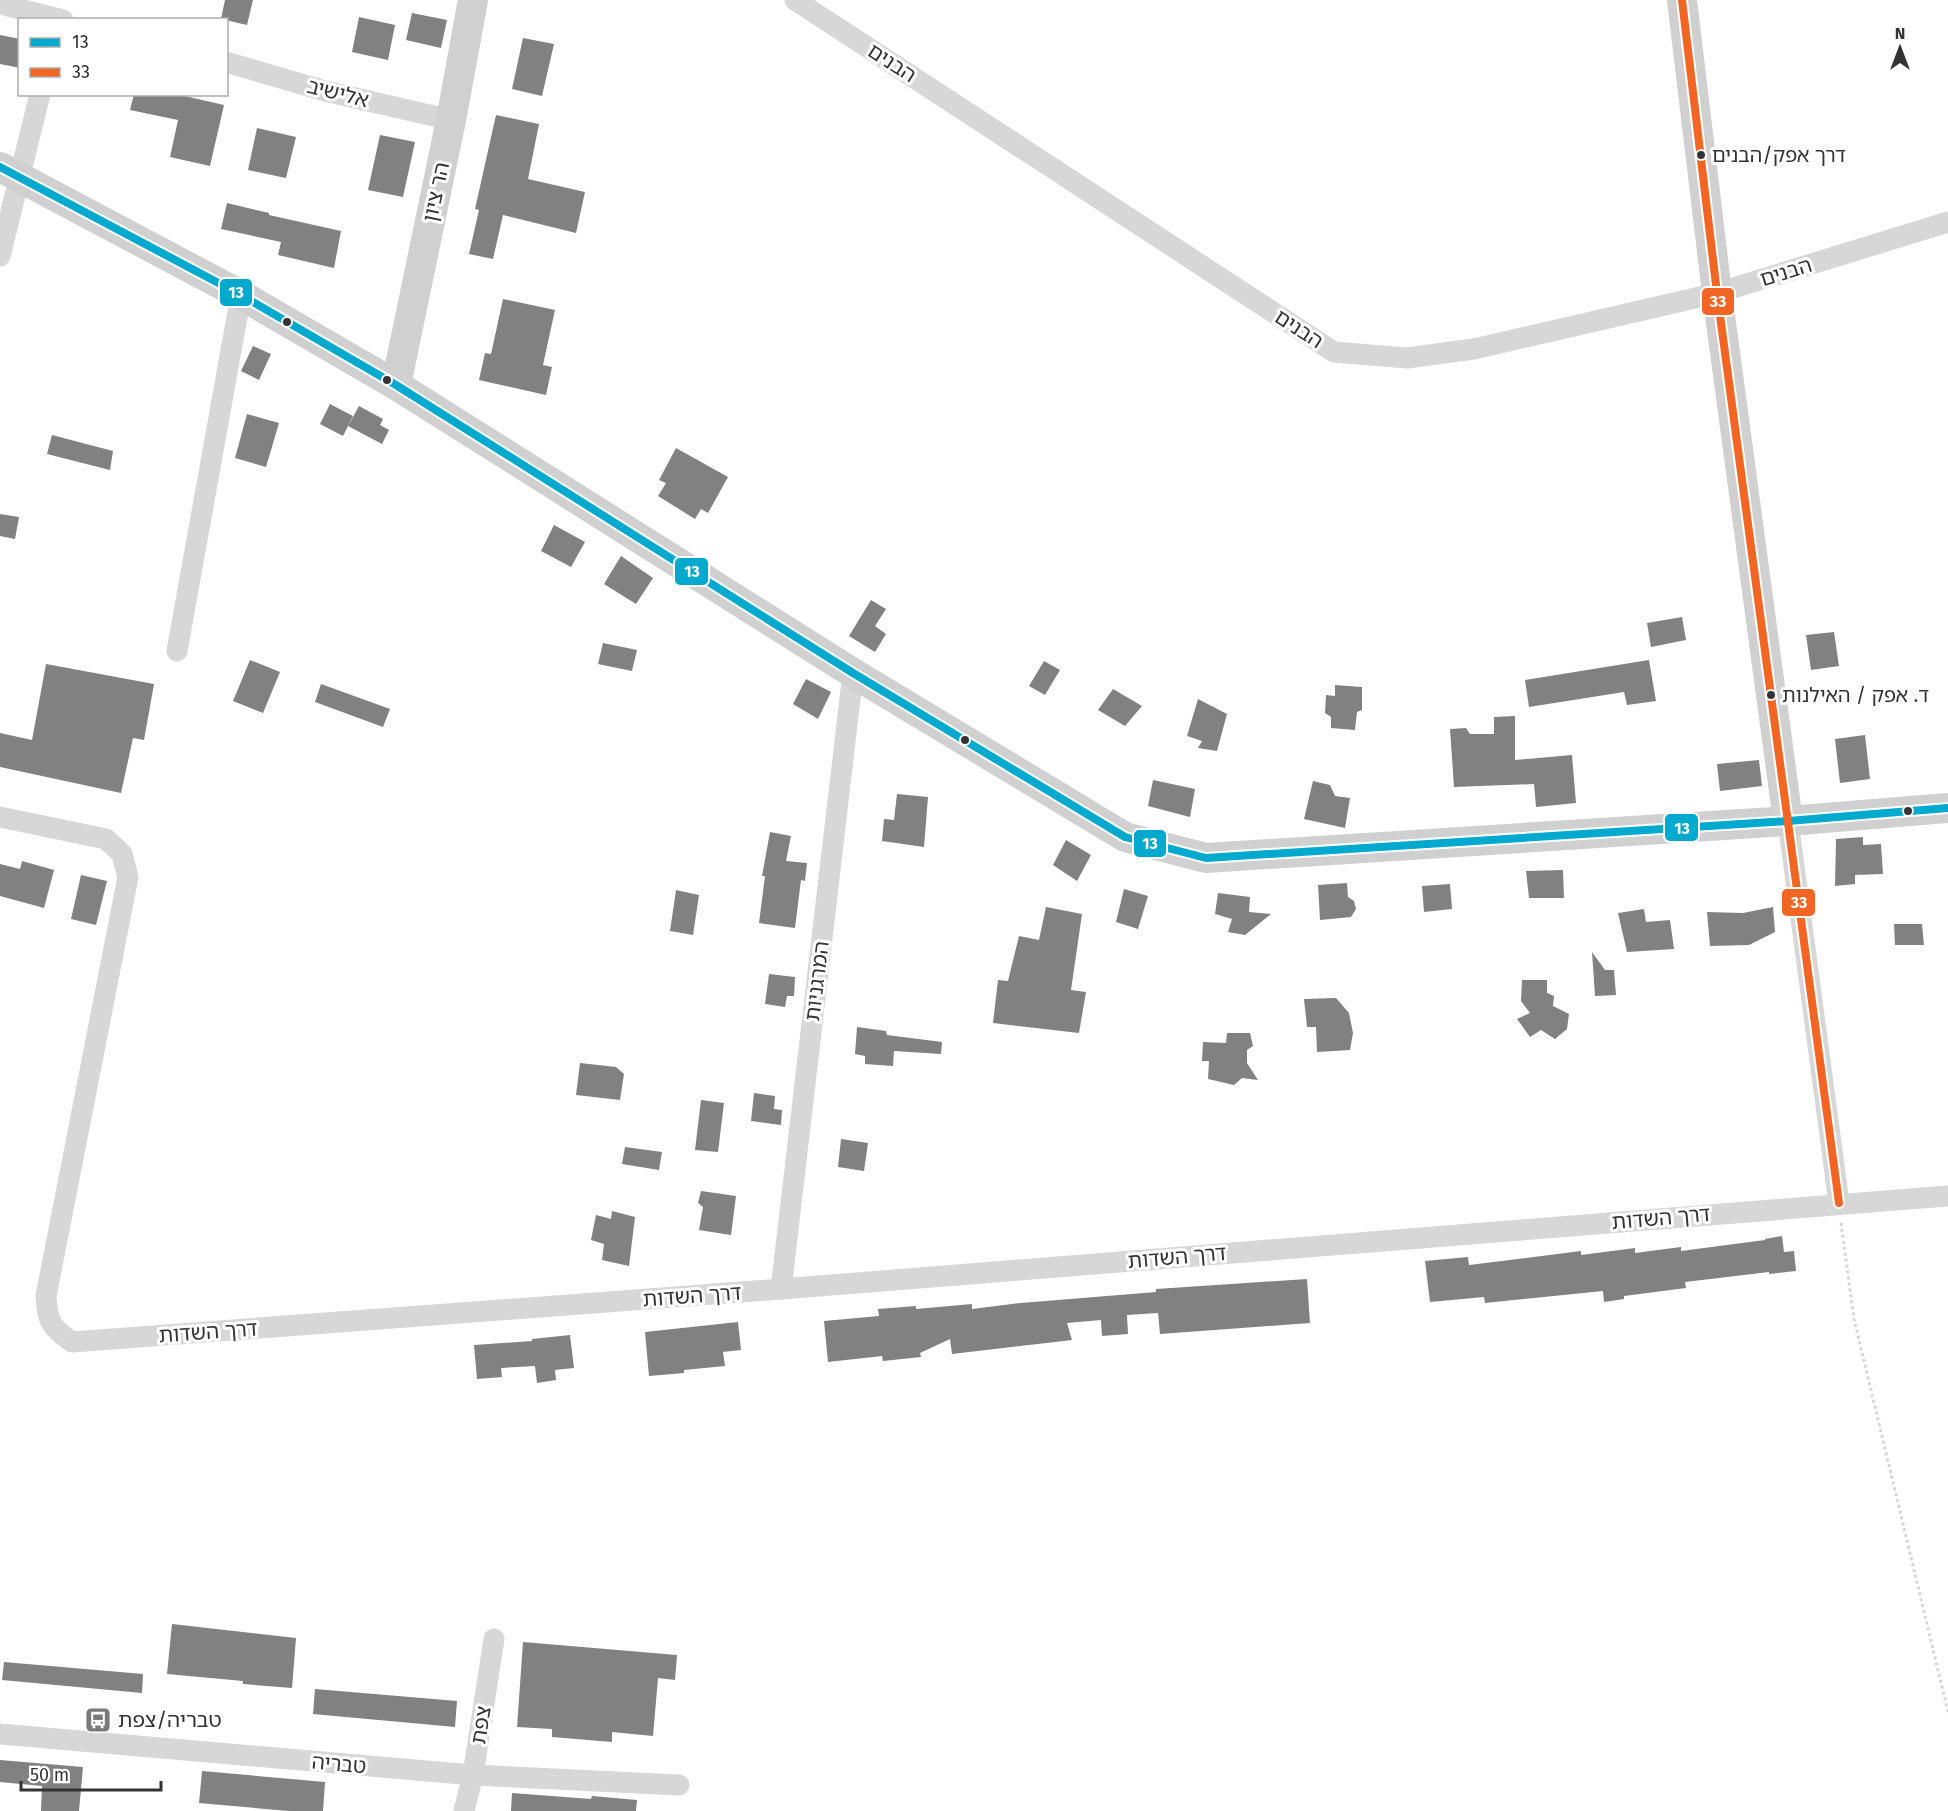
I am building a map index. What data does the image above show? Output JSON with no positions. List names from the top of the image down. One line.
{"streets":{"main road":["הר ציון"],"street":["הבנים","אלישיב","המרגניות","דרך השדות","צפת","טבריה"]},"crossings":[["אלישיב","הר ציון"],["המרגניות","דרך השדות"],["צפת","טבריה"]],"places":{"other":["דרך אפק/הבנים","ד. אפק / האילנות"],"bus stop":["טבריה/צפת"]},"lines":["transit line 33","transit line 13"],"legend":["13","33"],"scale_bar":"50 m","north":"top"}
